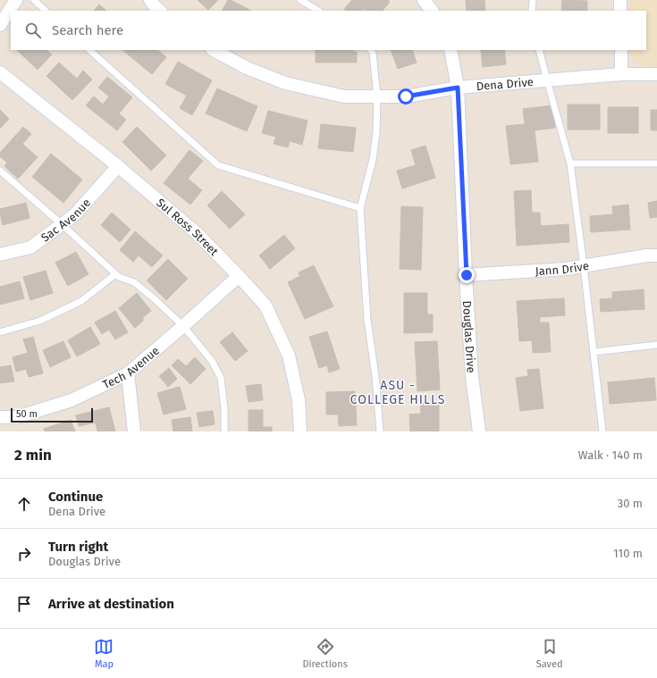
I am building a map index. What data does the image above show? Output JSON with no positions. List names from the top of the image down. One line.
{"streets":{"street":["Dena Drive","Sac Avenue","Sul Ross Street","Jann Drive","Douglas Drive","Tech Avenue"]},"crossings":[["Dena Drive","Douglas Drive"],["Sac Avenue","Sul Ross Street"],["Sul Ross Street","Tech Avenue"],["Jann Drive","Douglas Drive"]],"districts":["ASU - COLLEGE HILLS"],"scale_bar":"50 m","page":{"search":"Search here","scale":"50 m","heading":["2 min","Walk · 140 m"],"list":[["Continue","Dena Drive","30 m"],["Turn right","Douglas Drive","110 m"],"Arrive at destination"],"nav":["Map","Directions","Saved"]}}
